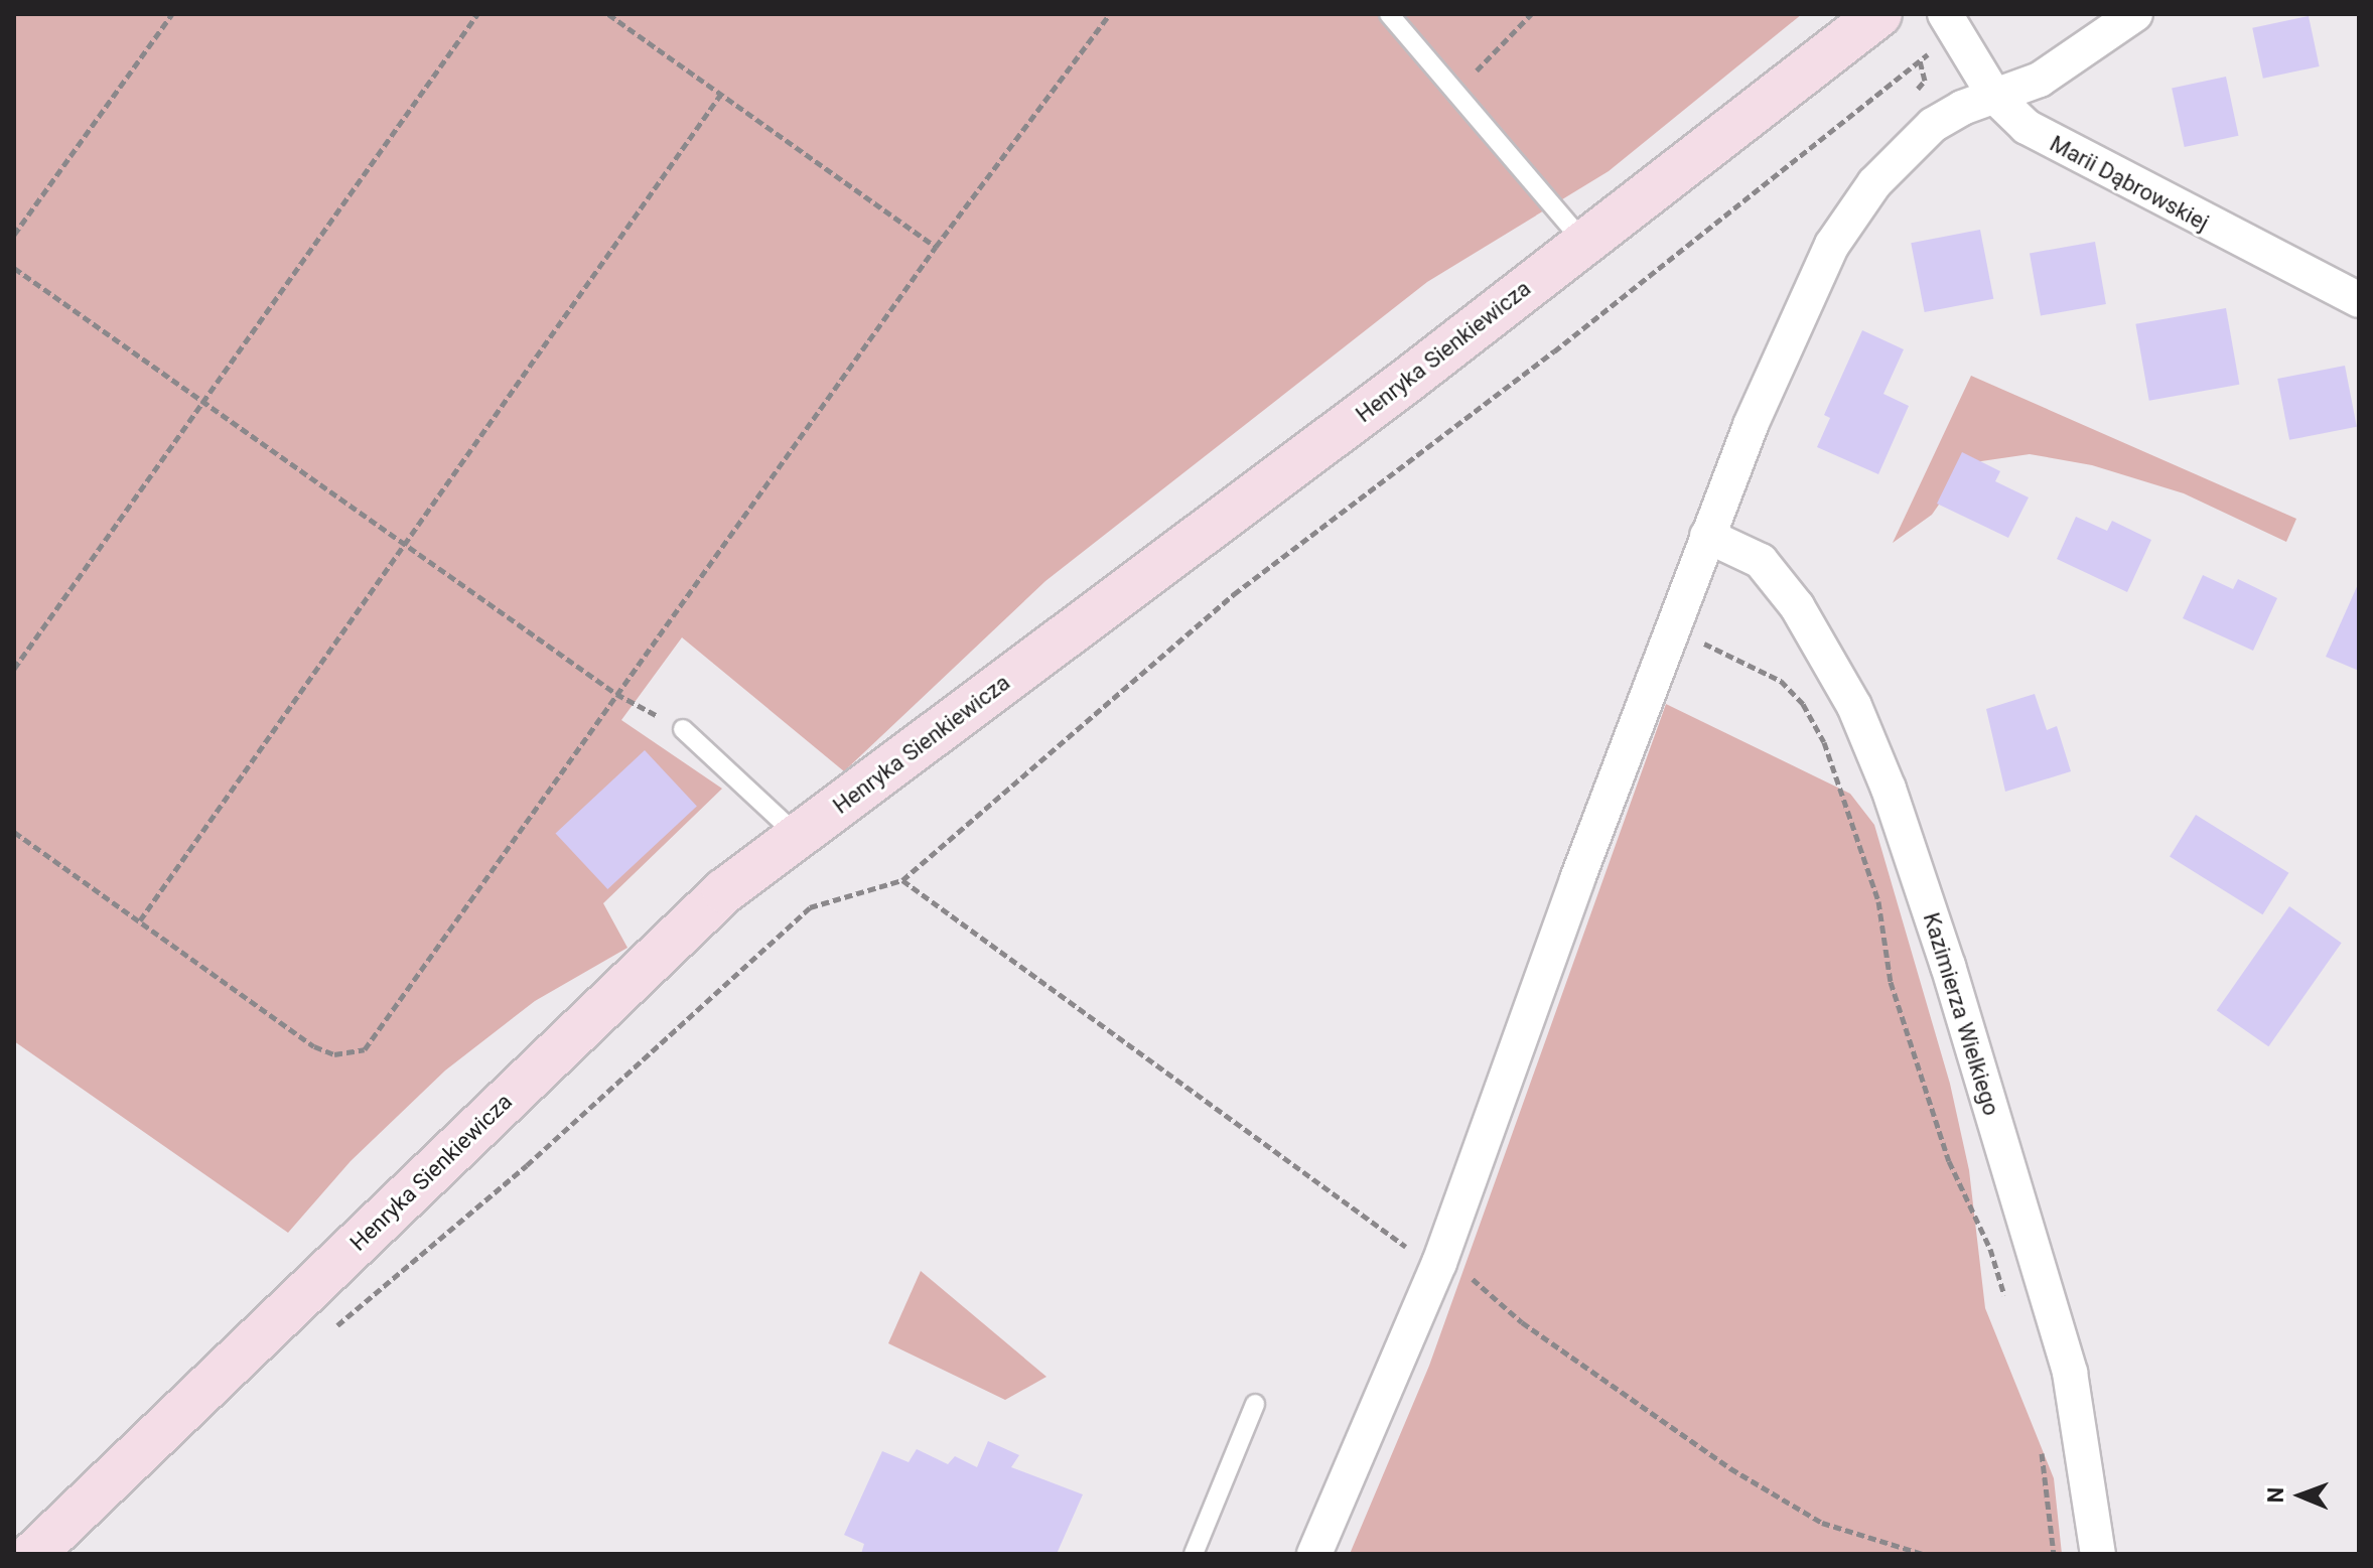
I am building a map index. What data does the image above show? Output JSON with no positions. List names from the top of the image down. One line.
{"streets":{"street":["Marii Dąbrowskiej","Henryka Sienkiewicza","Kazimierza Wielkiego"]},"north":"left"}
